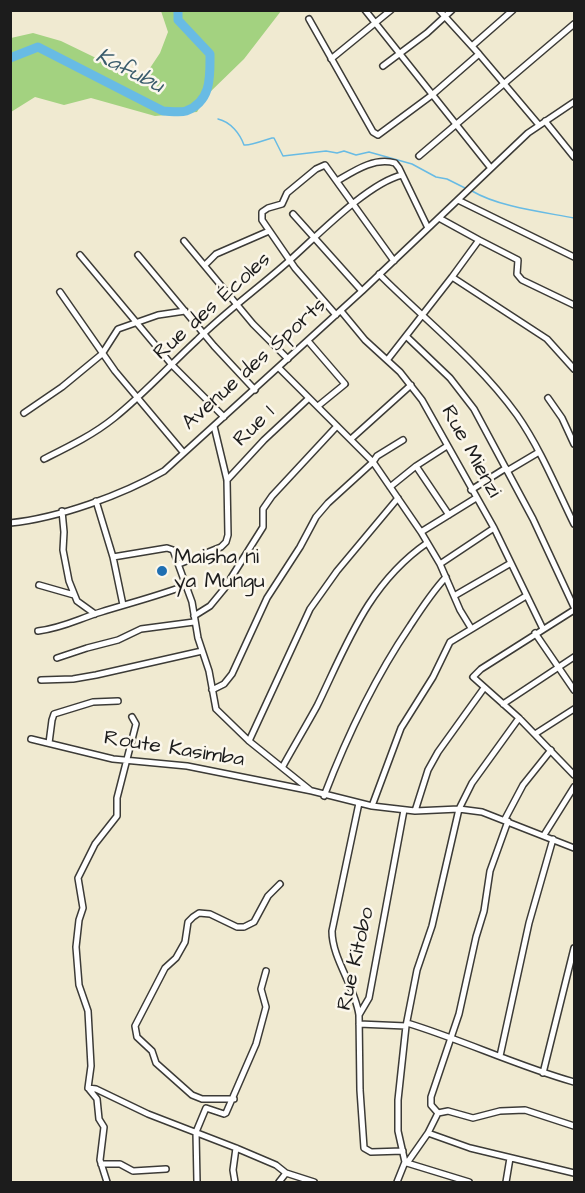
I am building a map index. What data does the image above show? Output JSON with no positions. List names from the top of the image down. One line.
{"streets":{"street":["Rue des Écoles","Avenue des Sports","Rue 1","Rue Mienzi","Route Kasimba","Rue Kitobo"]},"crossings":[["Rue des Écoles","Rue Mienzi"],["Avenue des Sports","Rue 1"],["Avenue des Sports","Rue Mienzi"],["Rue 1","Route Kasimba"],["Route Kasimba","Rue Kitobo"]],"water":["Kafubu"],"places":["Maisha ni ya Mungu"]}
